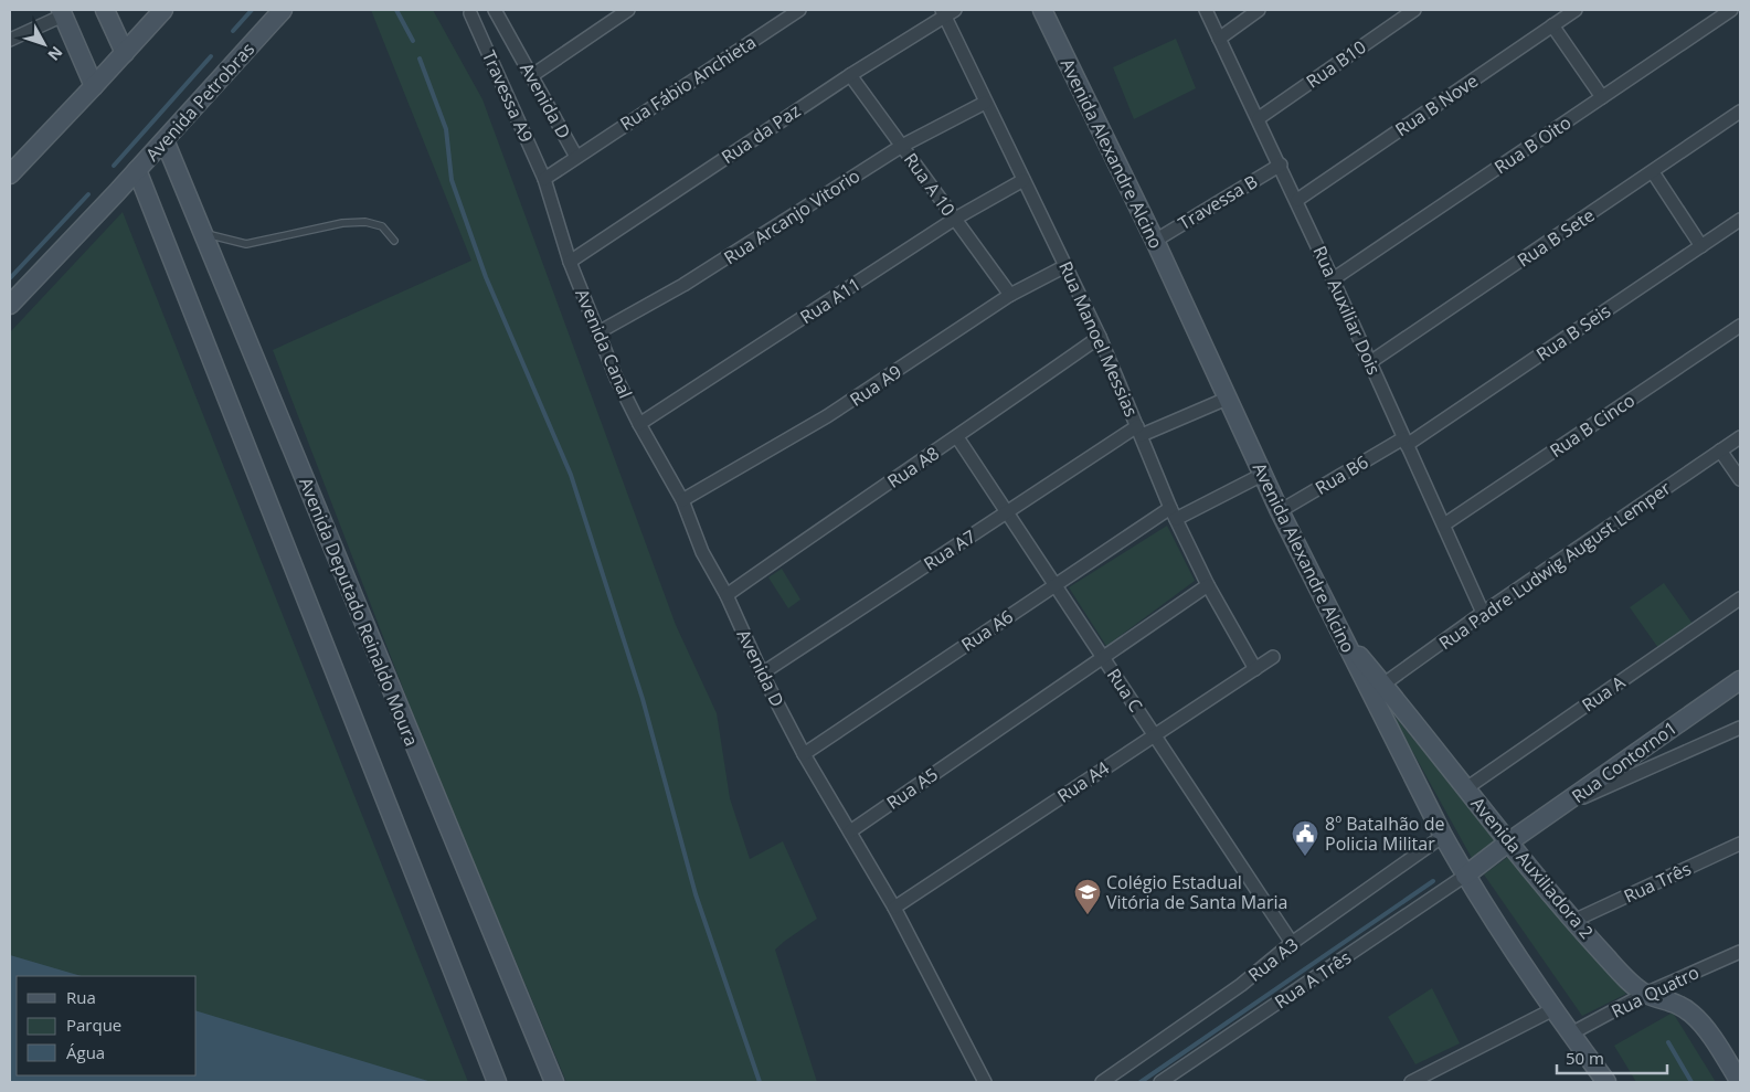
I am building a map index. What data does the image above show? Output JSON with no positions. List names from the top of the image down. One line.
{"streets":{"street":["Rua B10","Rua Fábio Anchieta","Travessa A9","Avenida D","Avenida Petrobras","Rua B Nove","Rua da Paz","Rua B Oito","Avenida Alexandre Alcino","Rua A 10","Travessa B","Rua Arcanjo Vitorio","Rua B Sete","Rua A11","Rua Auxiliar Dois","Rua B Seis","Rua Manoel Messias","Avenida Canal","Rua A9","Rua B Cinco","Rua A8","Rua B6","Rua A7","Rua Padre Ludwig August Lemper","Avenida Deputado Reinaldo Moura","Rua A6","Rua C","Rua A","Rua Contorno1","Rua A4","Rua A5","Avenida Auxiliadora 2","Rua Três","Rua A3","Rua A Três","Rua Quatro"]},"crossings":[["Rua B10","Rua Auxiliar Dois"],["Rua Fábio Anchieta","Avenida D"],["Travessa A9","Avenida D"],["Travessa A9","Avenida Canal"],["Avenida D","Avenida Canal"],["Avenida D","Rua A9"],["Avenida D","Rua A8"],["Avenida D","Rua A7"],["Avenida D","Rua A6"],["Avenida D","Rua A5"],["Avenida Petrobras","Avenida Deputado Reinaldo Moura"],["Rua B Nove","Rua Auxiliar Dois"],["Rua da Paz","Rua A 10"],["Rua da Paz","Rua Manoel Messias"],["Rua da Paz","Avenida Canal"],["Rua B Oito","Rua Auxiliar Dois"],["Avenida Alexandre Alcino","Travessa B"],["Avenida Alexandre Alcino","Rua B6"],["Avenida Alexandre Alcino","Rua A7"],["Avenida Alexandre Alcino","Rua Padre Ludwig August Lemper"],["Avenida Alexandre Alcino","Rua A6"],["Avenida Alexandre Alcino","Rua Contorno1"],["Avenida Alexandre Alcino","Avenida Auxiliadora 2"],["Avenida Alexandre Alcino","Rua A3"],["Avenida Alexandre Alcino","Rua A Três"],["Avenida Alexandre Alcino","Rua Quatro"],["Rua A 10","Rua Arcanjo Vitorio"],["Rua A 10","Rua A11"],["Rua A 10","Rua A9"],["Travessa B","Rua Auxiliar Dois"],["Rua Arcanjo Vitorio","Rua Manoel Messias"],["Rua Arcanjo Vitorio","Avenida Canal"],["Rua B Sete","Rua Auxiliar Dois"],["Rua A11","Rua Manoel Messias"],["Rua A11","Avenida Canal"],["Rua Auxiliar Dois","Rua B Seis"],["Rua Auxiliar Dois","Rua B Cinco"],["Rua Auxiliar Dois","Rua B6"],["Rua Auxiliar Dois","Rua Padre Ludwig August Lemper"],["Rua B Seis","Rua B6"],["Rua Manoel Messias","Rua A9"],["Rua Manoel Messias","Rua A8"],["Rua Manoel Messias","Rua A7"],["Rua Manoel Messias","Rua A6"],["Rua Manoel Messias","Rua A4"],["Rua Manoel Messias","Rua A5"],["Avenida Canal","Rua A9"],["Rua A8","Rua C"],["Rua A7","Rua C"],["Rua Padre Ludwig August Lemper","Avenida Auxiliadora 2"],["Rua A6","Rua C"],["Rua C","Rua A4"],["Rua C","Rua A5"],["Rua C","Rua A3"],["Rua A","Avenida Auxiliadora 2"],["Rua Contorno1","Avenida Auxiliadora 2"],["Rua Contorno1","Rua A Três"],["Avenida Auxiliadora 2","Rua Três"],["Avenida Auxiliadora 2","Rua Quatro"]],"places":{"public building":["8º Batalhão de Policia Militar"],"school or university":["Colégio Estadual Vitória de Santa Maria"]},"legend":["Rua","Parque","Água"],"scale_bar":"50 m","north":"bottom right"}
